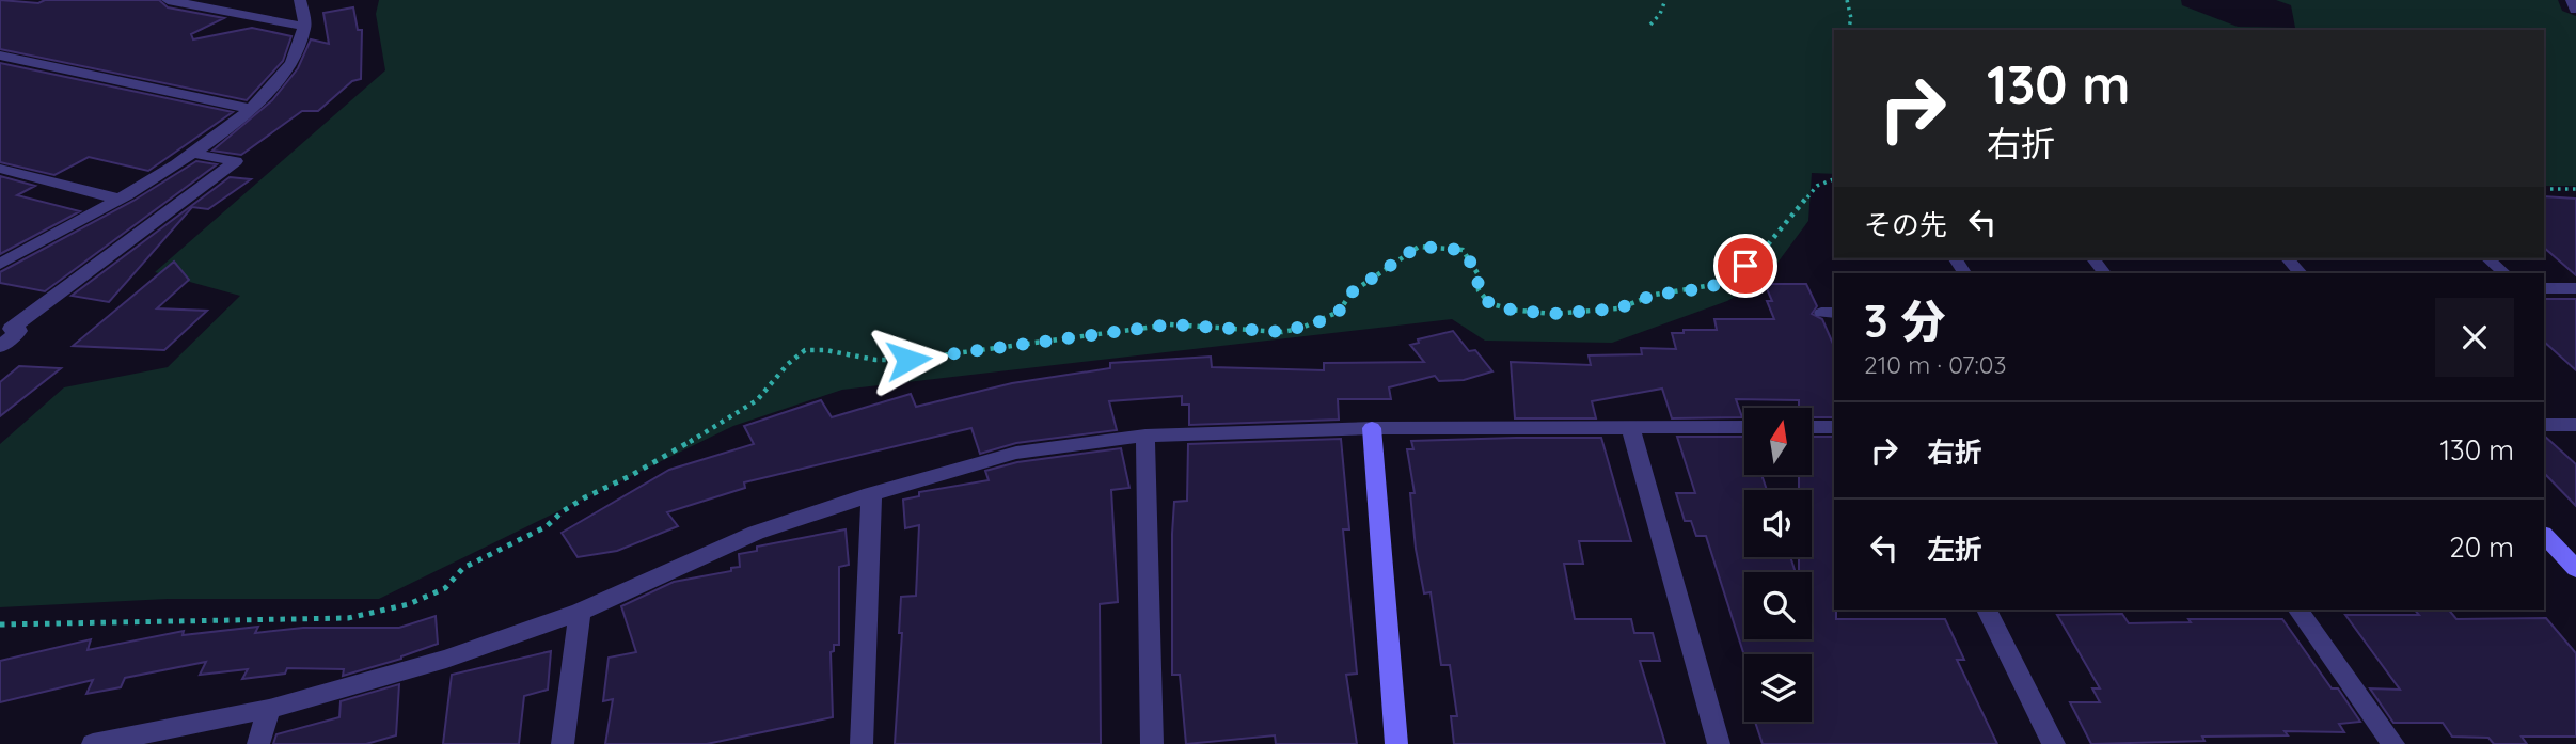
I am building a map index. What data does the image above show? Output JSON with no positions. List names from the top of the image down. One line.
{"north":"top","page":{"turn":["130 m","右折"],"then":"その先","heading":["3 分","210 m · 07:03"],"list":[{"name":"右折","value":"130 m"},{"name":"左折","value":"20 m"}]}}
